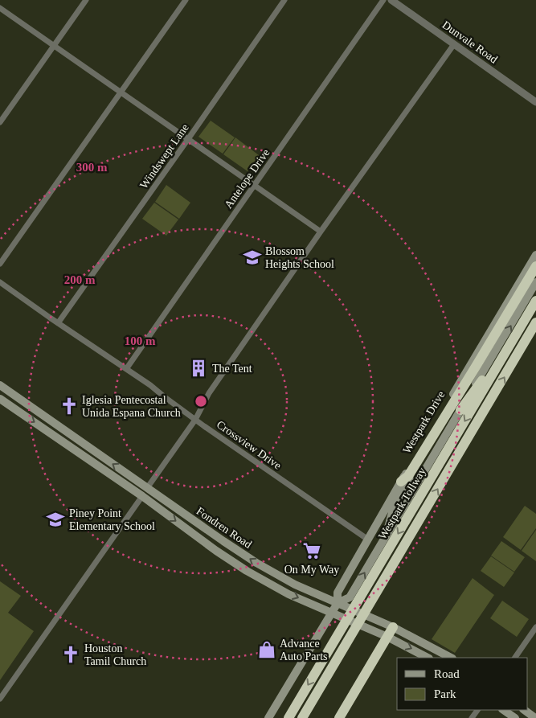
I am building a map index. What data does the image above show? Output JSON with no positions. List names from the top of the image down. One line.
{"streets":{"highway":["Westpark Tollway"],"main road":["Westpark Drive","Fondren Road"],"street":["Dunvale Road","Windswept Lane","Antelope Drive","Crossview Drive"]},"crossings":[["Windswept Lane","Crossview Drive"],["Antelope Drive","Crossview Drive"],["Westpark Drive","Crossview Drive"],["Westpark Drive","Fondren Road"]],"places":{"school or university":["Blossom Heights School","Piney Point Elementary School"],"building":["The Tent"],"church":["Iglesia Pentecostal Unida Espana Church","Houston Tamil Church"],"supermarket":["On My Way"],"shop":["Advance Auto Parts"]},"legend":["Road","Park"],"rings":["300 m","200 m","100 m"]}
